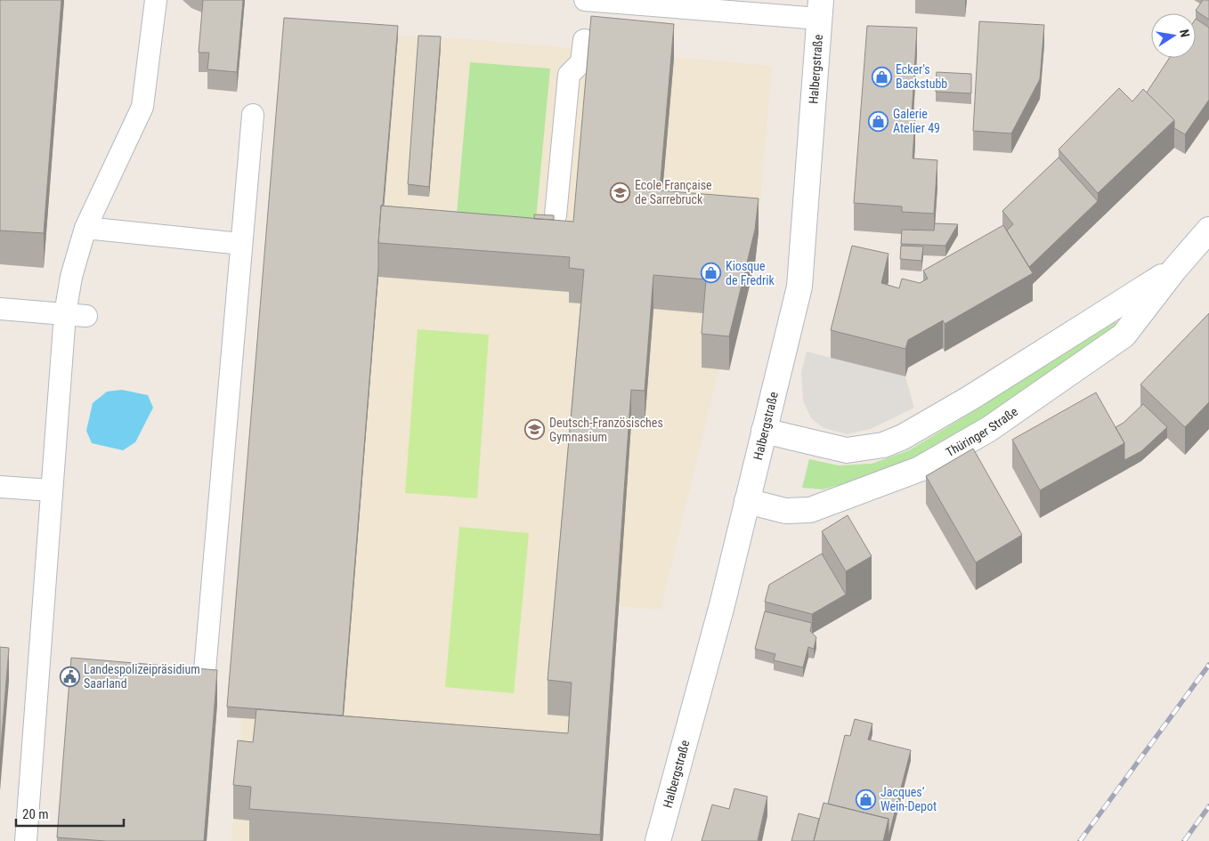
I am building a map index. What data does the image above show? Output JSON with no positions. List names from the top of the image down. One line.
{"streets":{"street":["Halbergstraße","Thüringer Straße"]},"crossings":[["Halbergstraße","Thüringer Straße"]],"places":{"shop":["Ecker's Backstubb","Galerie Atelier 49","Kiosque de Fredrik","Jacques’ Wein-Depot"],"school or university":["Ecole Française de Sarrebruck","Deutsch-Französisches Gymnasium"],"public building":["Landespolizeipräsidium Saarland"]},"scale_bar":"20 m","north":"right"}
